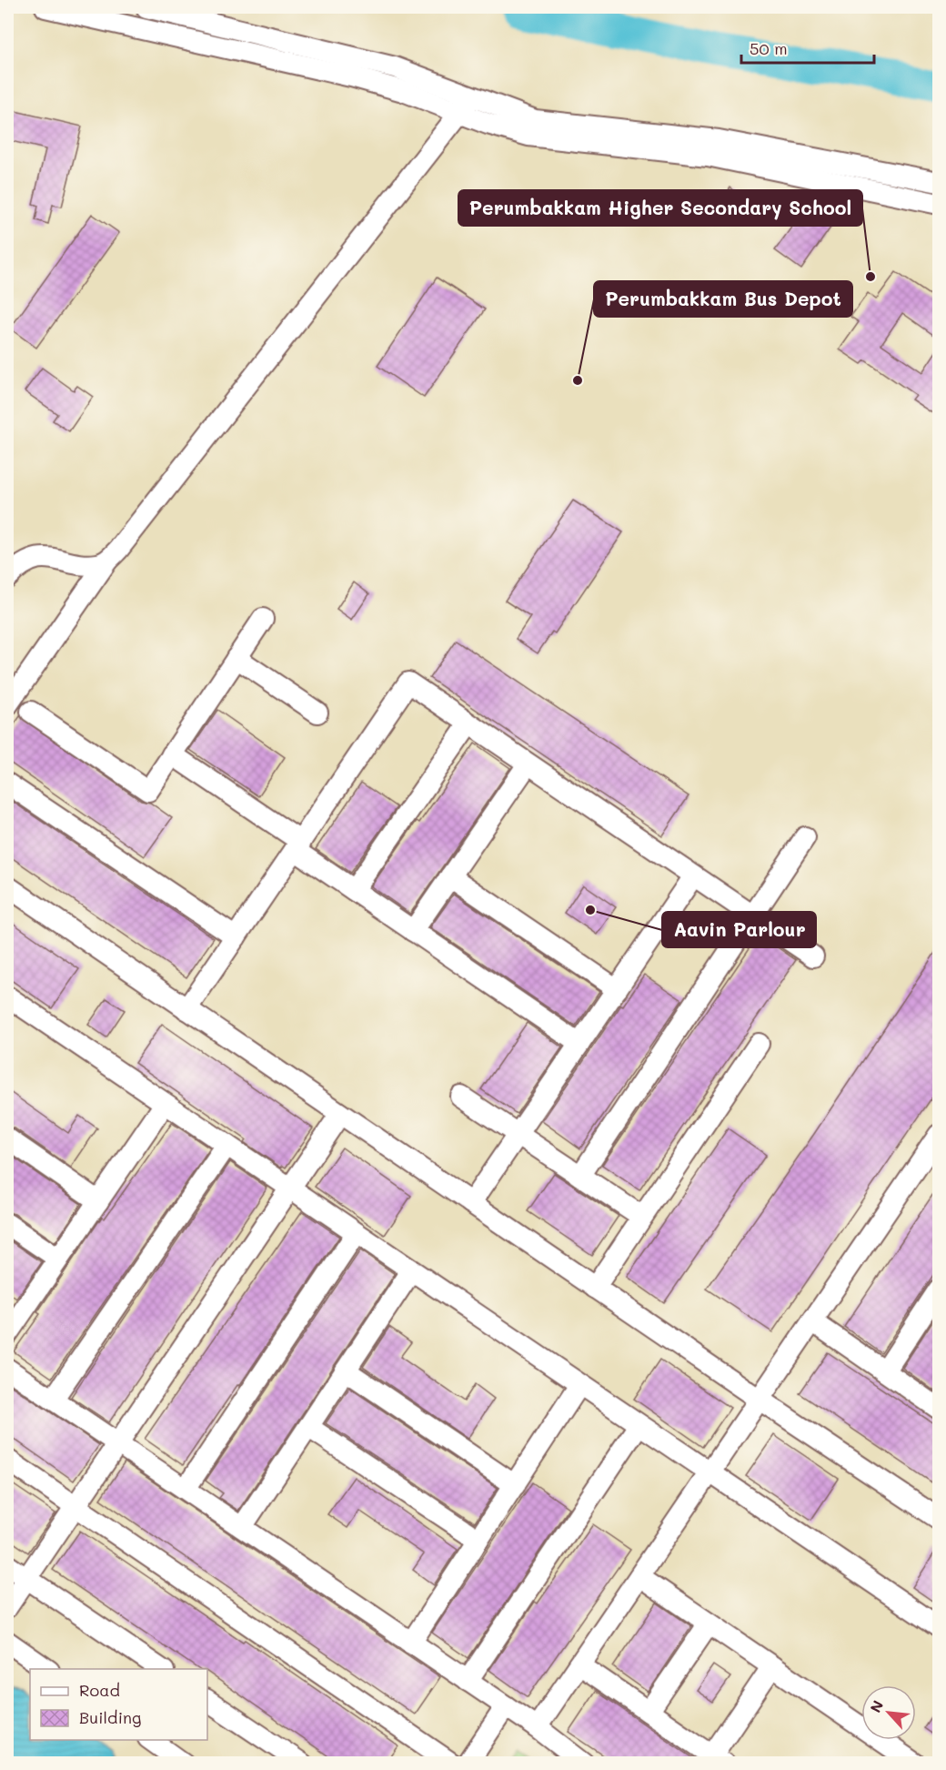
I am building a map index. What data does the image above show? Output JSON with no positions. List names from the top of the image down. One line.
{"places":["Perumbakkam Higher Secondary School","Perumbakkam Bus Depot","Aavin Parlour"],"legend":["Road","Building"],"scale_bar":"50 m","north":"top left"}
